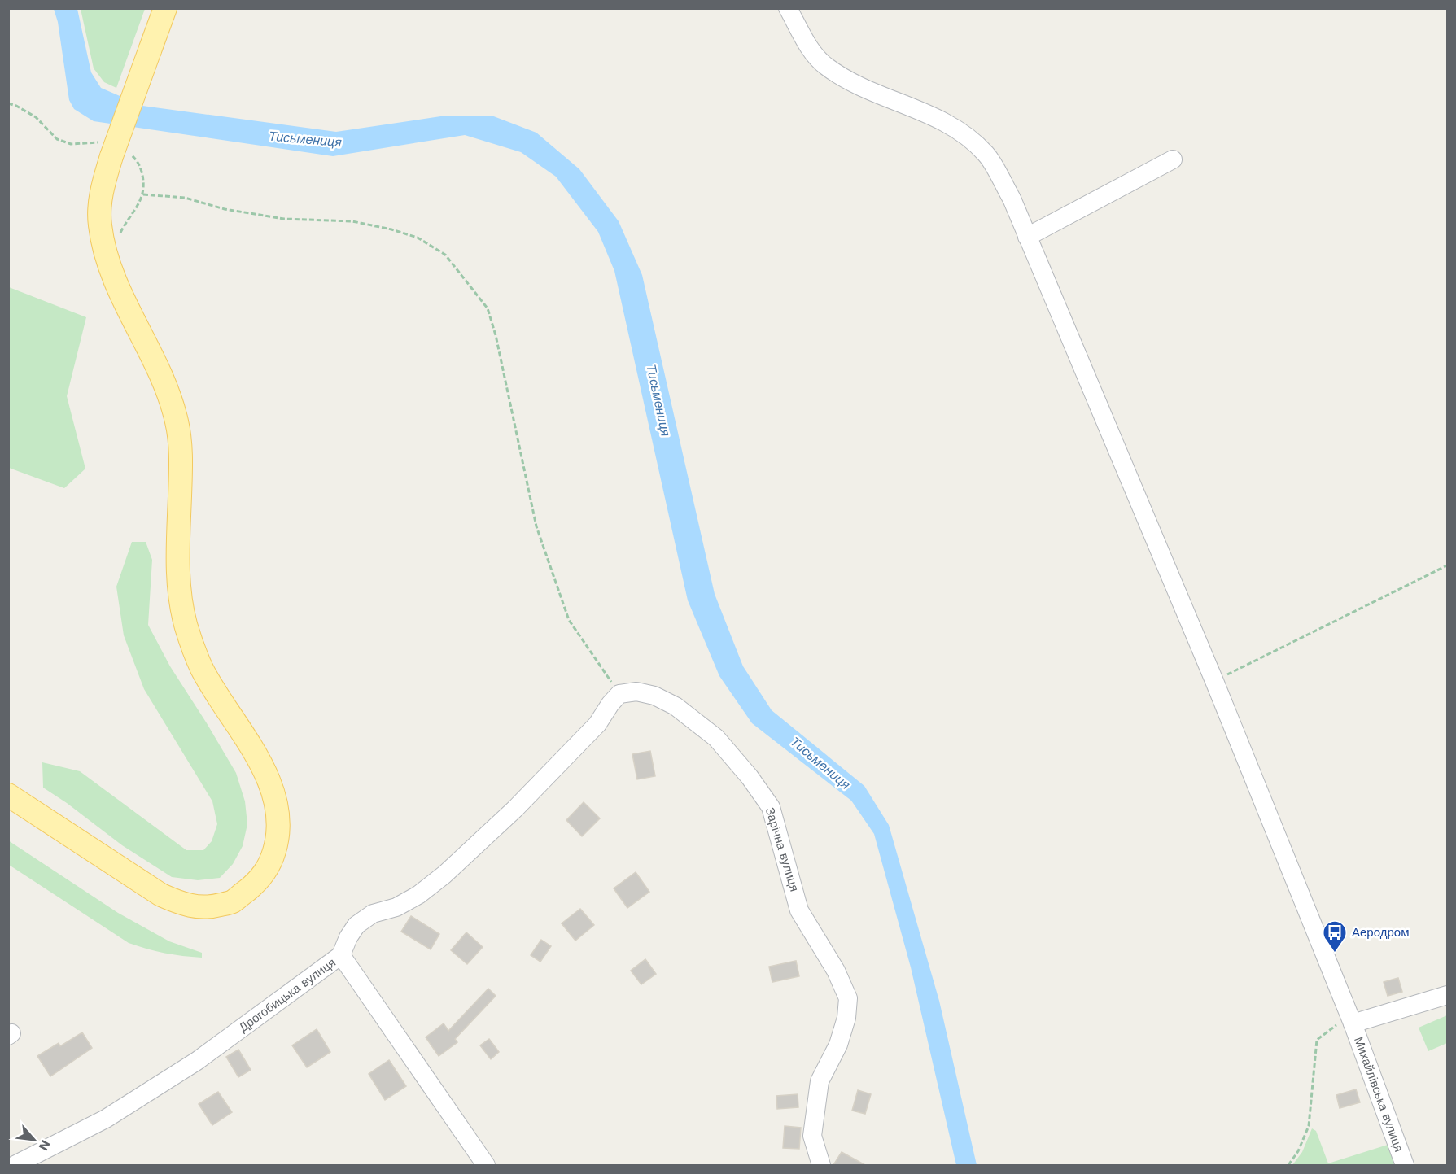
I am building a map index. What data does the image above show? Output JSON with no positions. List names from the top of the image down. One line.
{"streets":{"street":["Зарічна вулиця","Дрогобицька вулиця","Михайлівська вулиця"]},"water":["Тисьмениця"],"places":{"bus stop":["Аеродром"]},"north":"bottom right"}
